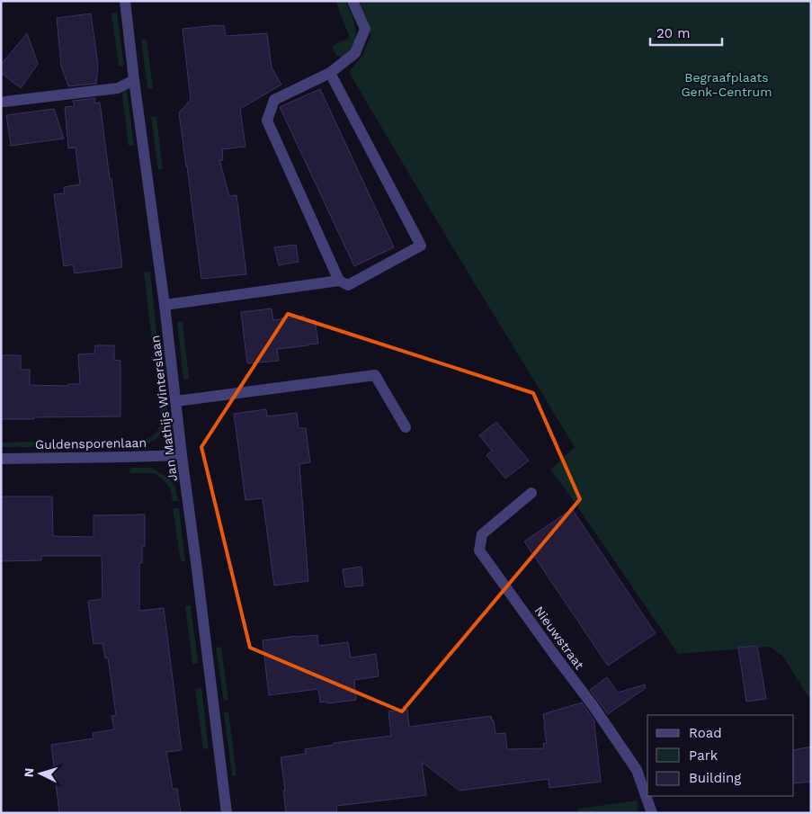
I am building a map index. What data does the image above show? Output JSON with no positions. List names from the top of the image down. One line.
{"streets":{"street":["Jan Mathijs Winterslaan","Guldensporenlaan","Nieuwstraat"]},"crossings":[["Jan Mathijs Winterslaan","Guldensporenlaan"]],"parks":["Begraafplaats Genk-Centrum"],"legend":["Road","Park","Building"],"scale_bar":"20 m","north":"left"}
